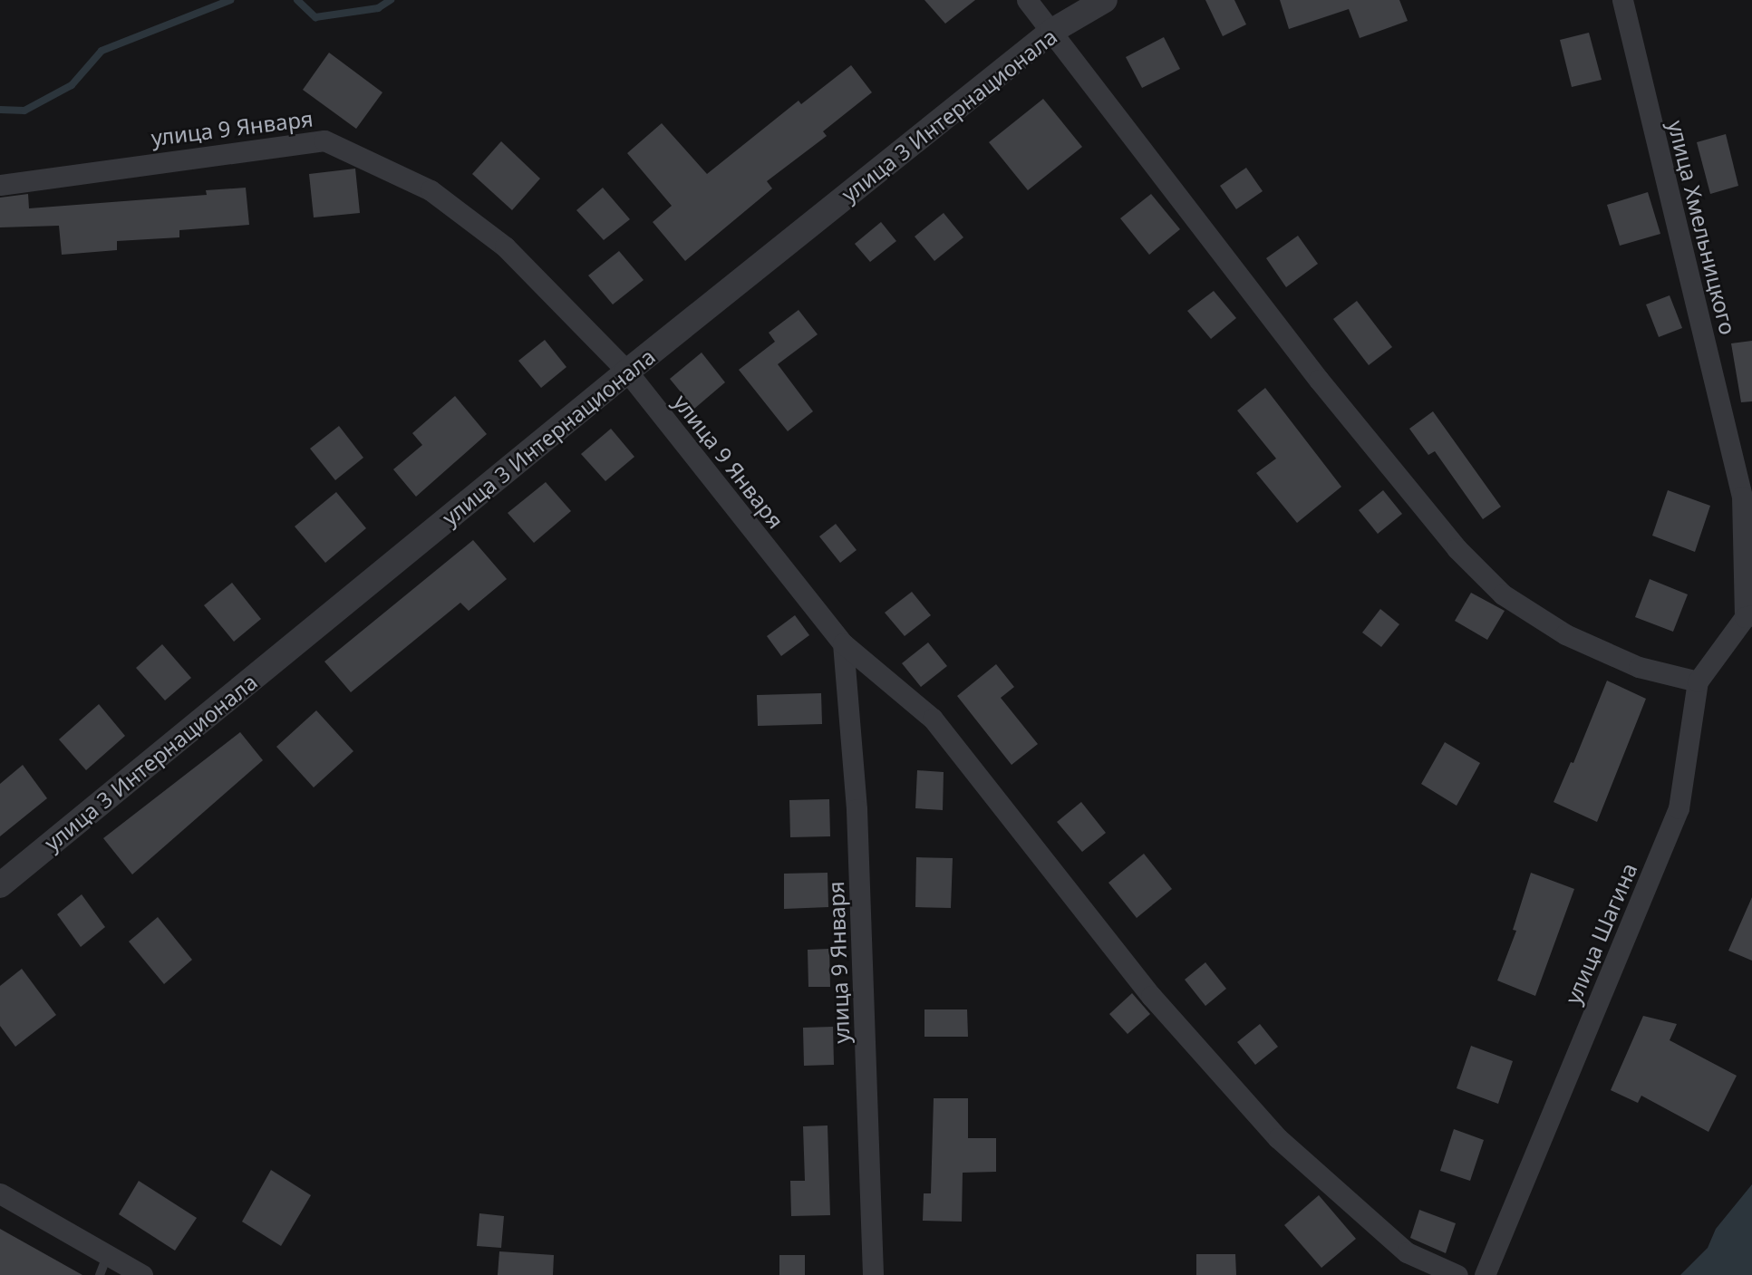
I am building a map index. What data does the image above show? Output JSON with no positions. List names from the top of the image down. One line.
{"streets":{"street":["улица 3 Интернационала","улица 9 Января","улица Хмельницкого","улица Шагина"]},"crossings":[["улица 3 Интернационала","улица 9 Января"],["улица Хмельницкого","улица Шагина"]]}
